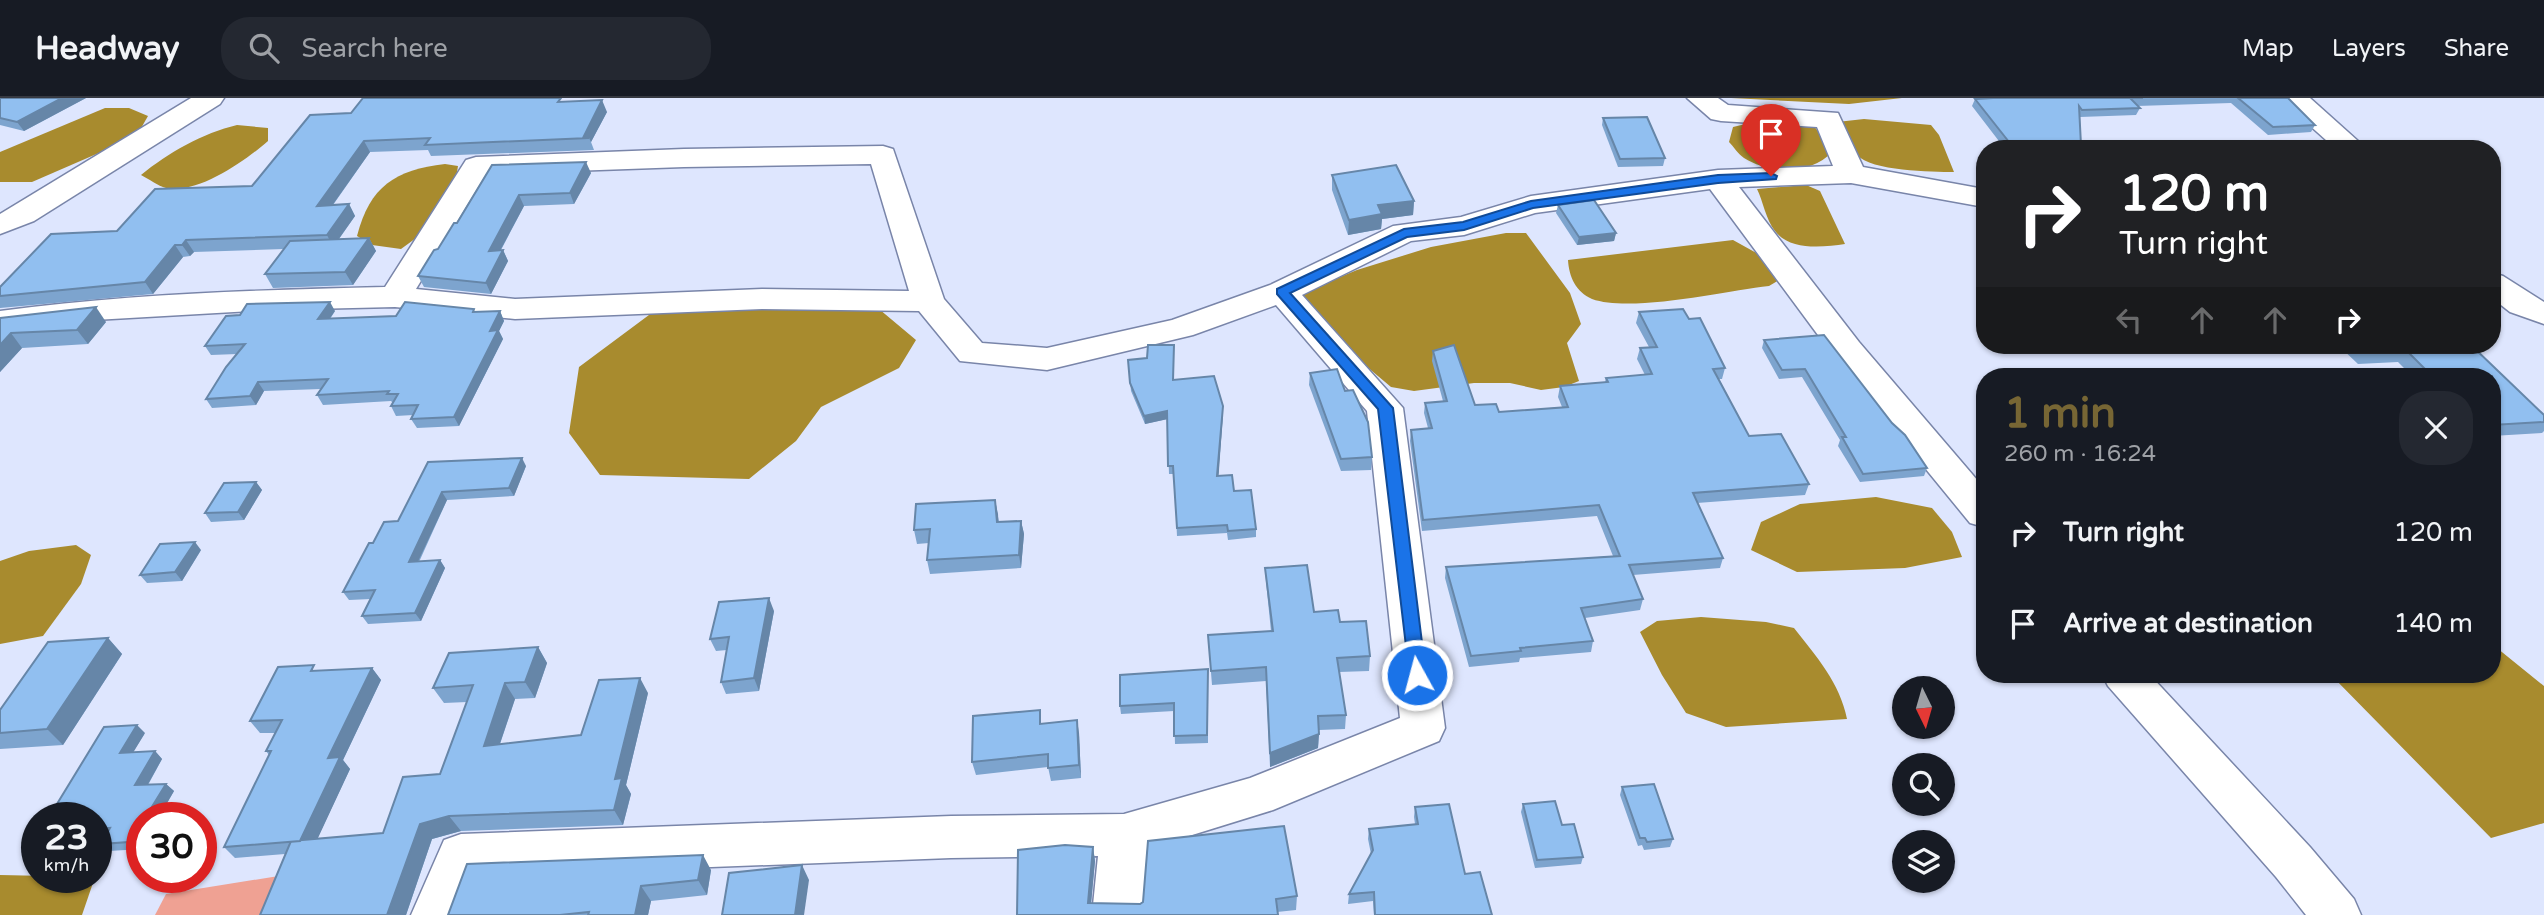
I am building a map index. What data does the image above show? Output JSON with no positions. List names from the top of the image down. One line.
{"north":"bottom","page":{"header":"Headway","search":"Search here","nav":["Map","Layers","Share"],"turn":["120 m","Turn right"],"heading":["1 min","260 m · 16:24"],"list":[{"name":"Turn right","value":"120 m"},{"name":"Arrive at destination","value":"140 m"}],"speed":"23 km/h","limit":"30"}}
